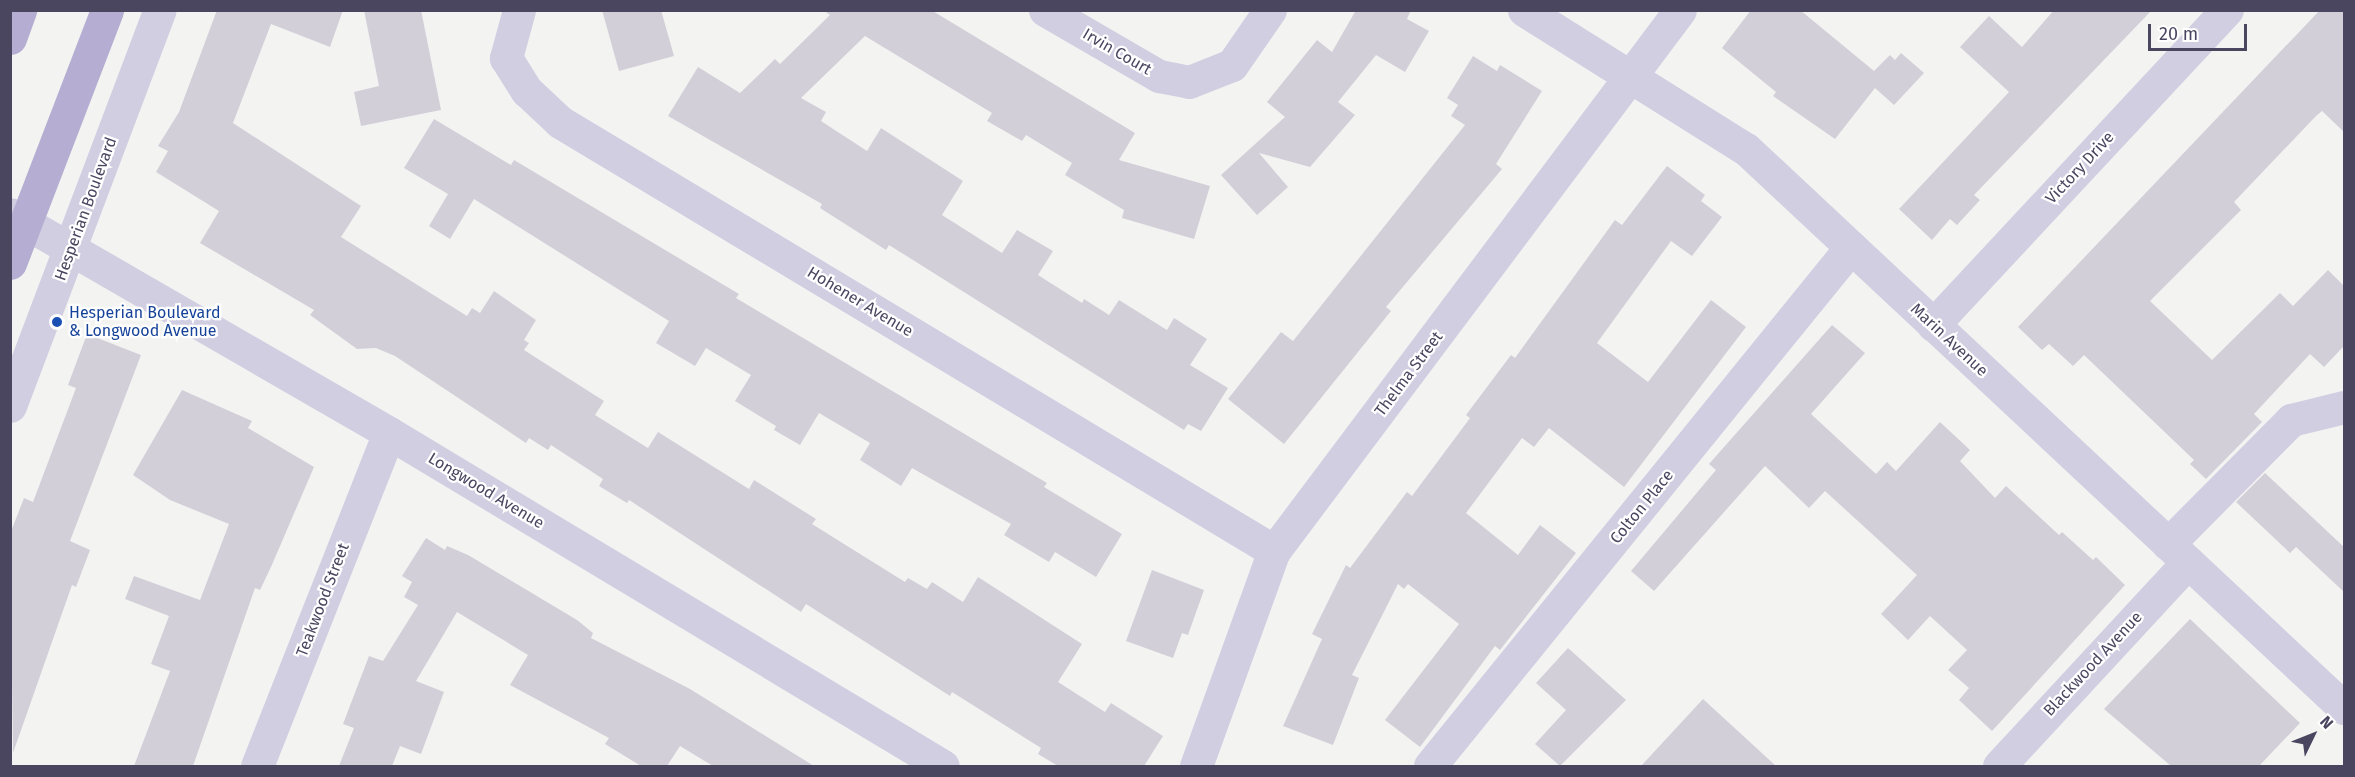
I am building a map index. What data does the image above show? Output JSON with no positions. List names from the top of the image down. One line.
{"streets":{"street":["Irvin Court","Victory Drive","Hesperian Boulevard","Hohener Avenue","Marin Avenue","Thelma Street","Longwood Avenue","Colton Place","Teakwood Street","Blackwood Avenue"]},"crossings":[["Victory Drive","Marin Avenue"],["Hesperian Boulevard","Longwood Avenue"],["Hohener Avenue","Thelma Street"],["Marin Avenue","Thelma Street"],["Marin Avenue","Colton Place"],["Marin Avenue","Blackwood Avenue"],["Longwood Avenue","Teakwood Street"]],"places":["Hesperian Boulevard & Longwood Avenue"],"scale_bar":"20 m","north":"top right"}
